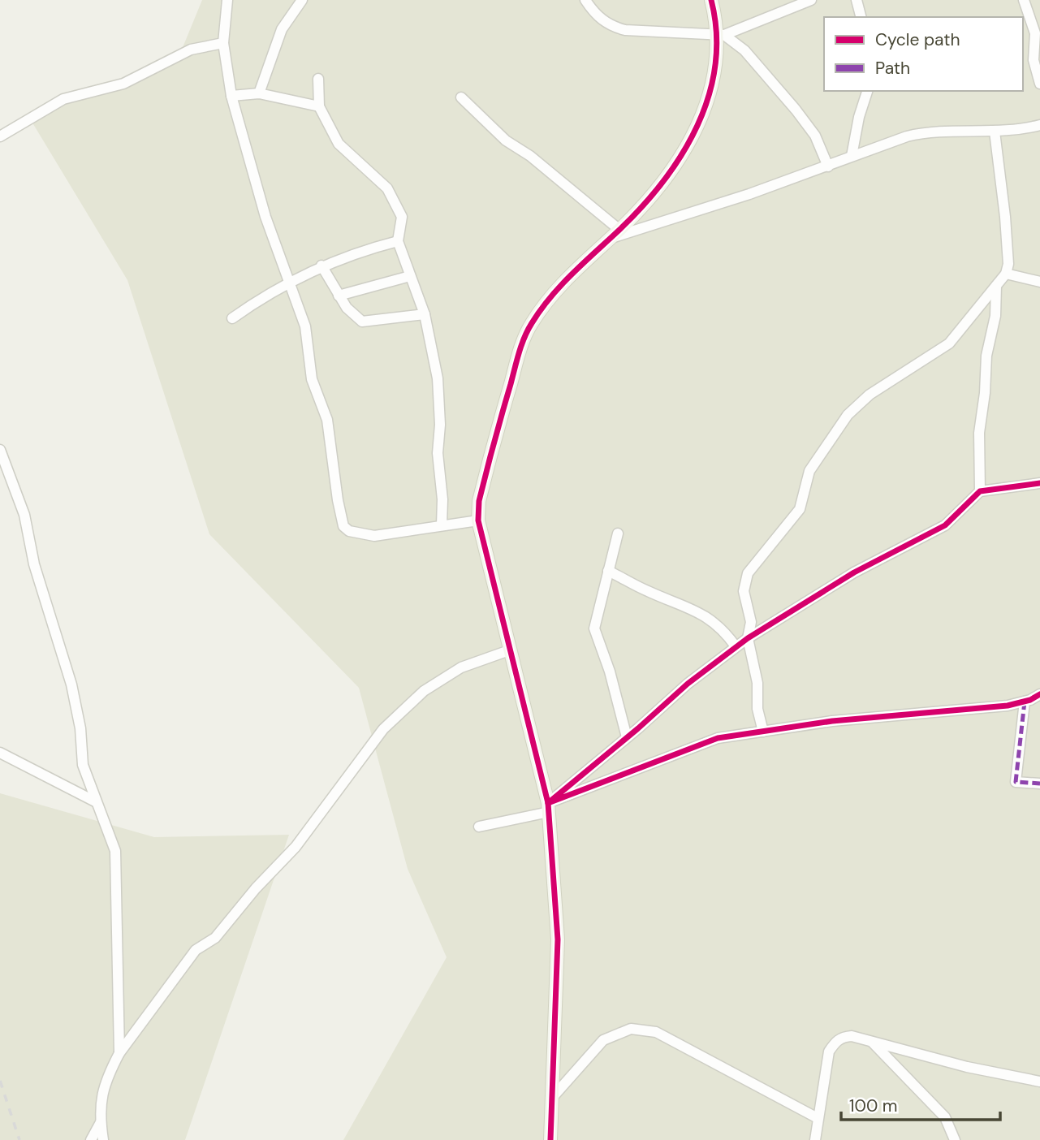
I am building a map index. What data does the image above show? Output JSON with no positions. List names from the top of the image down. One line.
{"legend":["Cycle path","Path"],"scale_bar":"100 m"}
